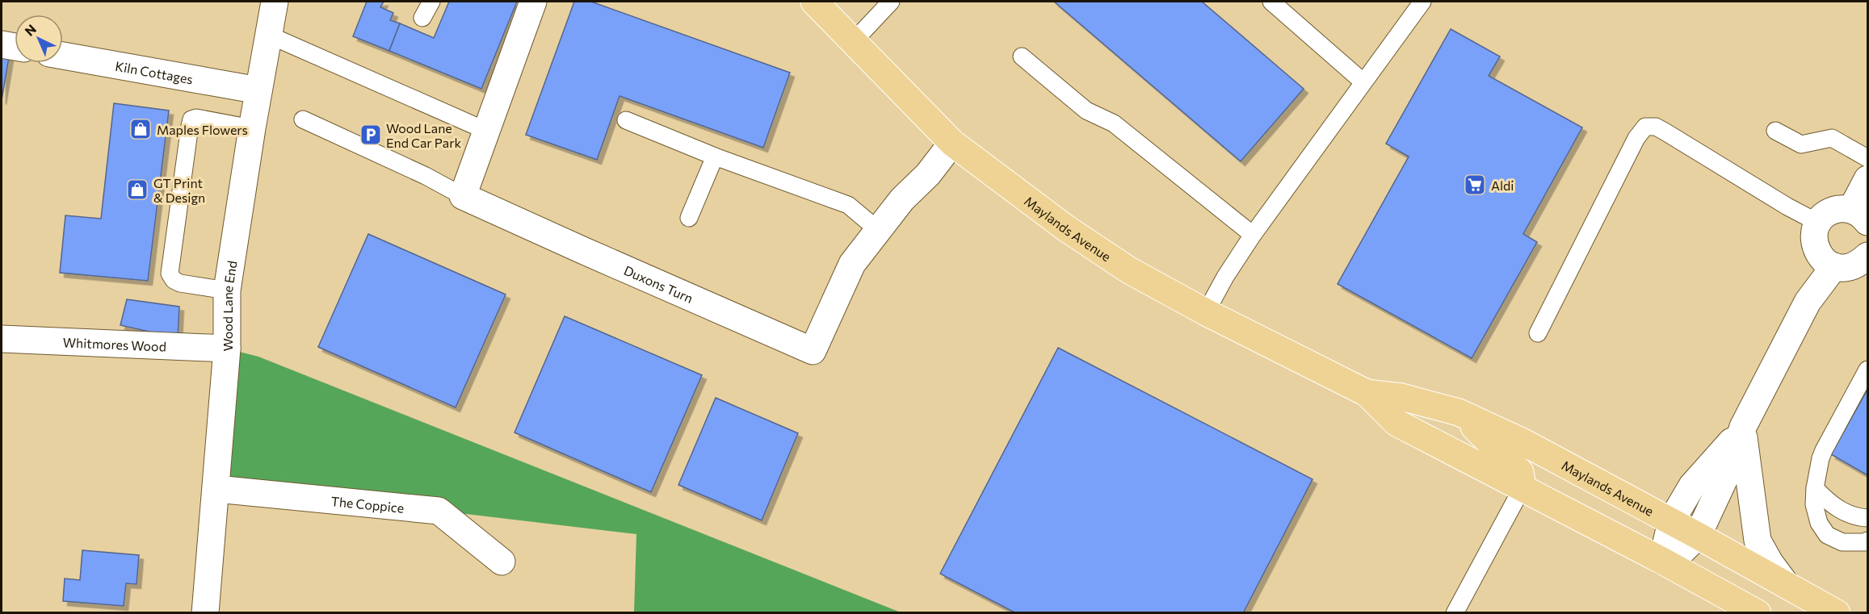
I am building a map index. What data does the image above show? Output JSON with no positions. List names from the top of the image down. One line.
{"streets":{"main road":["Maylands Avenue"],"street":["Kiln Cottages","Duxons Turn","Wood Lane End","Whitmores Wood","The Coppice"]},"crossings":[["Kiln Cottages","Wood Lane End"],["Maylands Avenue","Duxons Turn"],["Wood Lane End","Whitmores Wood"],["Wood Lane End","The Coppice"]],"places":{"shop":["Maples Flowers","GT Print & Design"],"parking":["Wood Lane End Car Park"],"supermarket":["Aldi"]},"north":"top left"}
